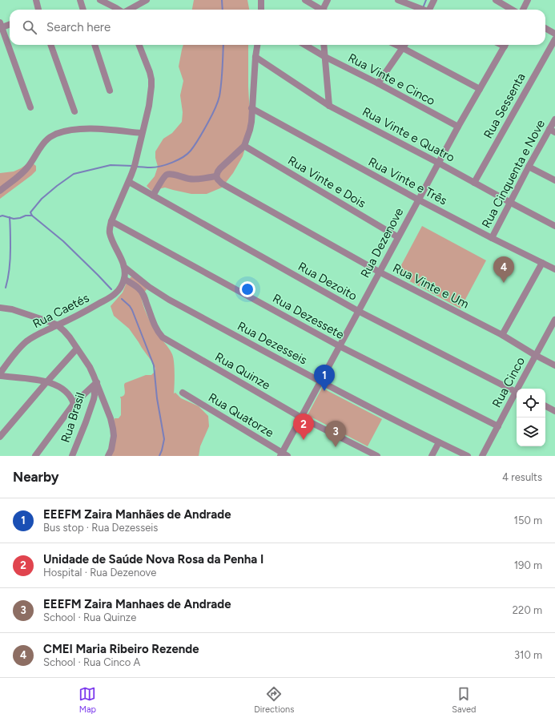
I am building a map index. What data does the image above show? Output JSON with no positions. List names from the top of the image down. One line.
{"streets":{"street":["Rua Vinte e Cinco","Rua Sessenta","Rua Vinte e Quatro","Rua Cinquenta e Nove","Rua Vinte e Três","Rua Vinte e Dois","Rua Dezenove","Rua Dezoito","Rua Vinte e Um","Rua Caetés","Rua Dezessete","Rua Dezesseis","Rua Quinze","Rua Cinco","Rua Quatorze","Rua Brasil"]},"crossings":[["Rua Vinte e Cinco","Rua Dezenove"],["Rua Sessenta","Rua Vinte e Quatro"],["Rua Vinte e Quatro","Rua Cinquenta e Nove"],["Rua Vinte e Quatro","Rua Dezenove"],["Rua Cinquenta e Nove","Rua Vinte e Três"],["Rua Vinte e Três","Rua Dezenove"],["Rua Vinte e Dois","Rua Dezenove"],["Rua Dezenove","Rua Dezoito"],["Rua Dezenove","Rua Vinte e Um"],["Rua Dezenove","Rua Dezessete"],["Rua Dezenove","Rua Dezesseis"],["Rua Dezenove","Rua Quinze"],["Rua Dezenove","Rua Quatorze"],["Rua Vinte e Um","Rua Cinco"],["Rua Caetés","Rua Quinze"],["Rua Dezessete","Rua Cinco"]],"page":{"search":"Search here","pins":["4","1","2","3"],"heading":["Nearby","4 results"],"list":[{"mark":"1","name":"EEEFM Zaira Manhães de Andrade","note":"Bus stop · Rua Dezesseis","value":"150 m"},{"mark":"2","name":"Unidade de Saúde Nova Rosa da Penha I","note":"Hospital · Rua Dezenove","value":"190 m"},{"mark":"3","name":"EEEFM Zaira Manhaes de Andrade","note":"School · Rua Quinze","value":"220 m"},{"mark":"4","name":"CMEI Maria Ribeiro Rezende","note":"School · Rua Cinco A","value":"310 m"}],"nav":["Map","Directions","Saved"]}}
